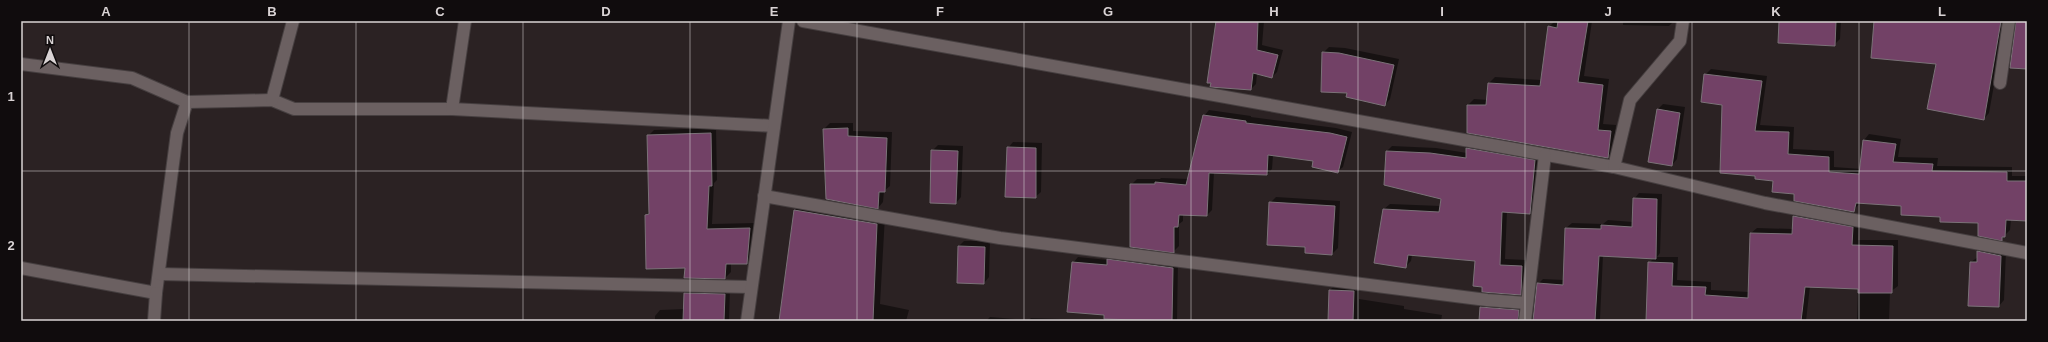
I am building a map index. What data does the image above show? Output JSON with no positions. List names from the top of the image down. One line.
{"north":"top","grid":{"columns":["A","B","C","D","E","F","G","H","I","J","K","L"],"rows":["1","2"]}}
